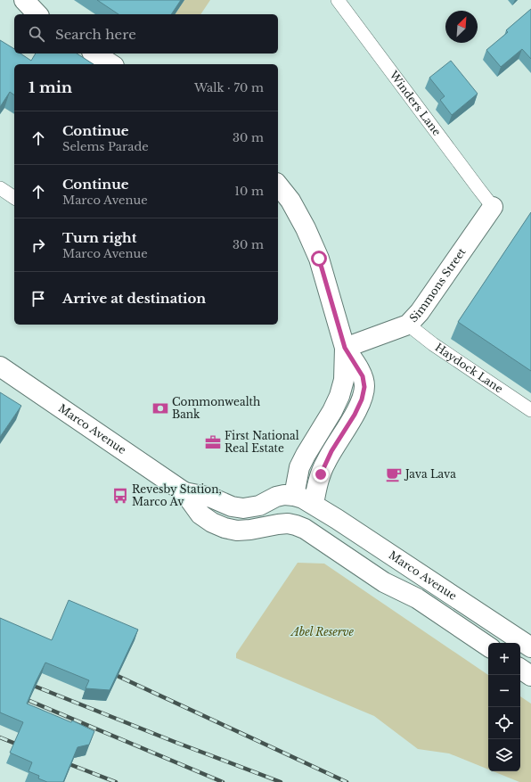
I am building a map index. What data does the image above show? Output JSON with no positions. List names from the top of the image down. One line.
{"streets":{"street":["Simmons Street","Marco Avenue"],"lane":["Winders Lane","Haydock Lane"]},"crossings":[["Winders Lane","Simmons Street"],["Simmons Street","Haydock Lane"]],"parks":["Abel Reserve"],"places":{"bank":["Commonwealth Bank"],"office":["First National Real Estate"],"cafe":["Java Lava"],"bus stop":["Revesby Station, Marco Av"]},"north":"top right","page":{"search":"Search here","heading":["1 min","Walk · 70 m"],"list":[["Continue","Selems Parade","30 m"],["Continue","Marco Avenue","10 m"],["Turn right","Marco Avenue","30 m"],"Arrive at destination"],"map_buttons":["+","−"]}}
